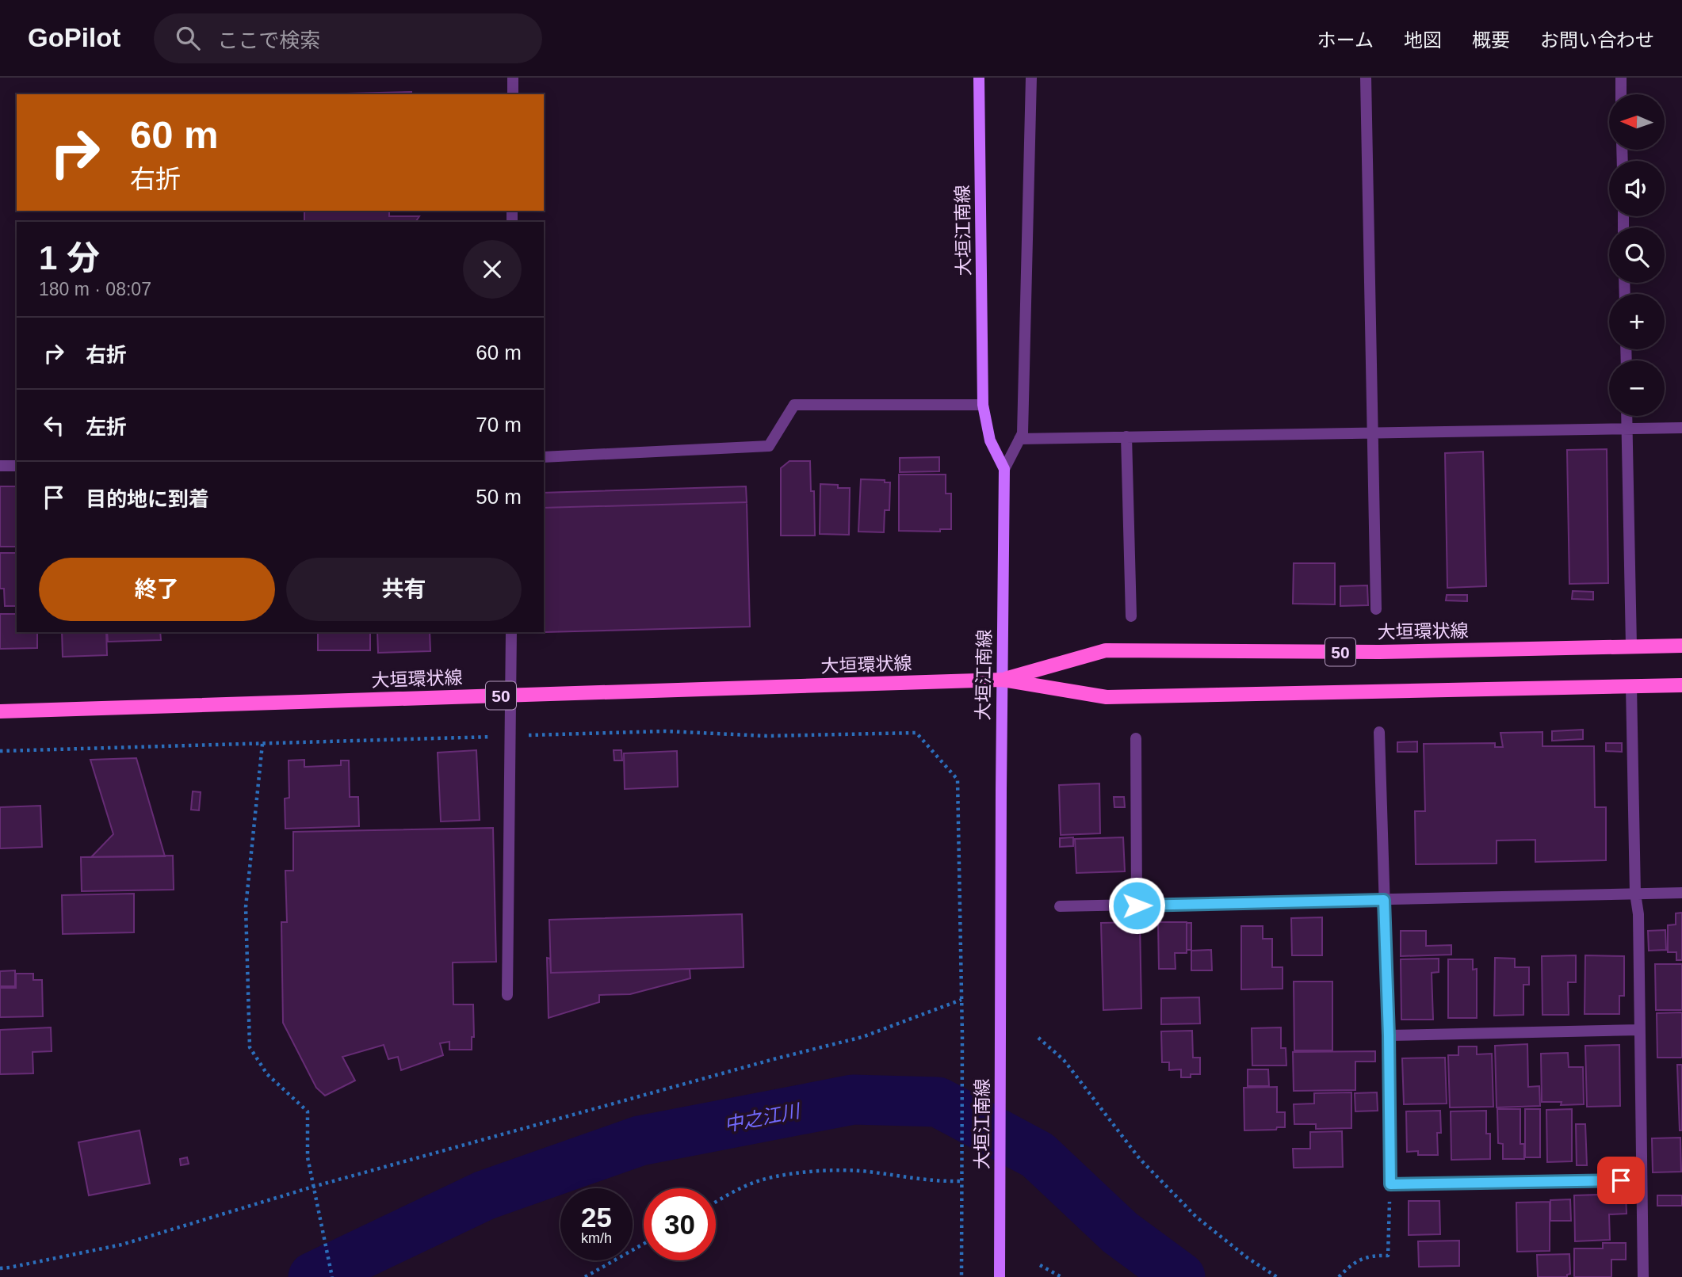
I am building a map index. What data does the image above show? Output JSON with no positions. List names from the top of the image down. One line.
{"streets":{"main road":["大垣江南線","大垣環状線","50"]},"crossings":[["大垣江南線","大垣環状線"]],"water":["中之江川"],"north":"left","page":{"header":"GoPilot","search":"ここで検索","nav":["ホーム","地図","概要","お問い合わせ"],"map_buttons":["+","−"],"turn":["60 m","右折"],"heading":["1 分","180 m · 08:07"],"list":[{"name":"右折","value":"60 m"},{"name":"左折","value":"70 m"},{"name":"目的地に到着","value":"50 m"}],"buttons":["終了","共有"],"speed":"25 km/h","limit":"30"}}
